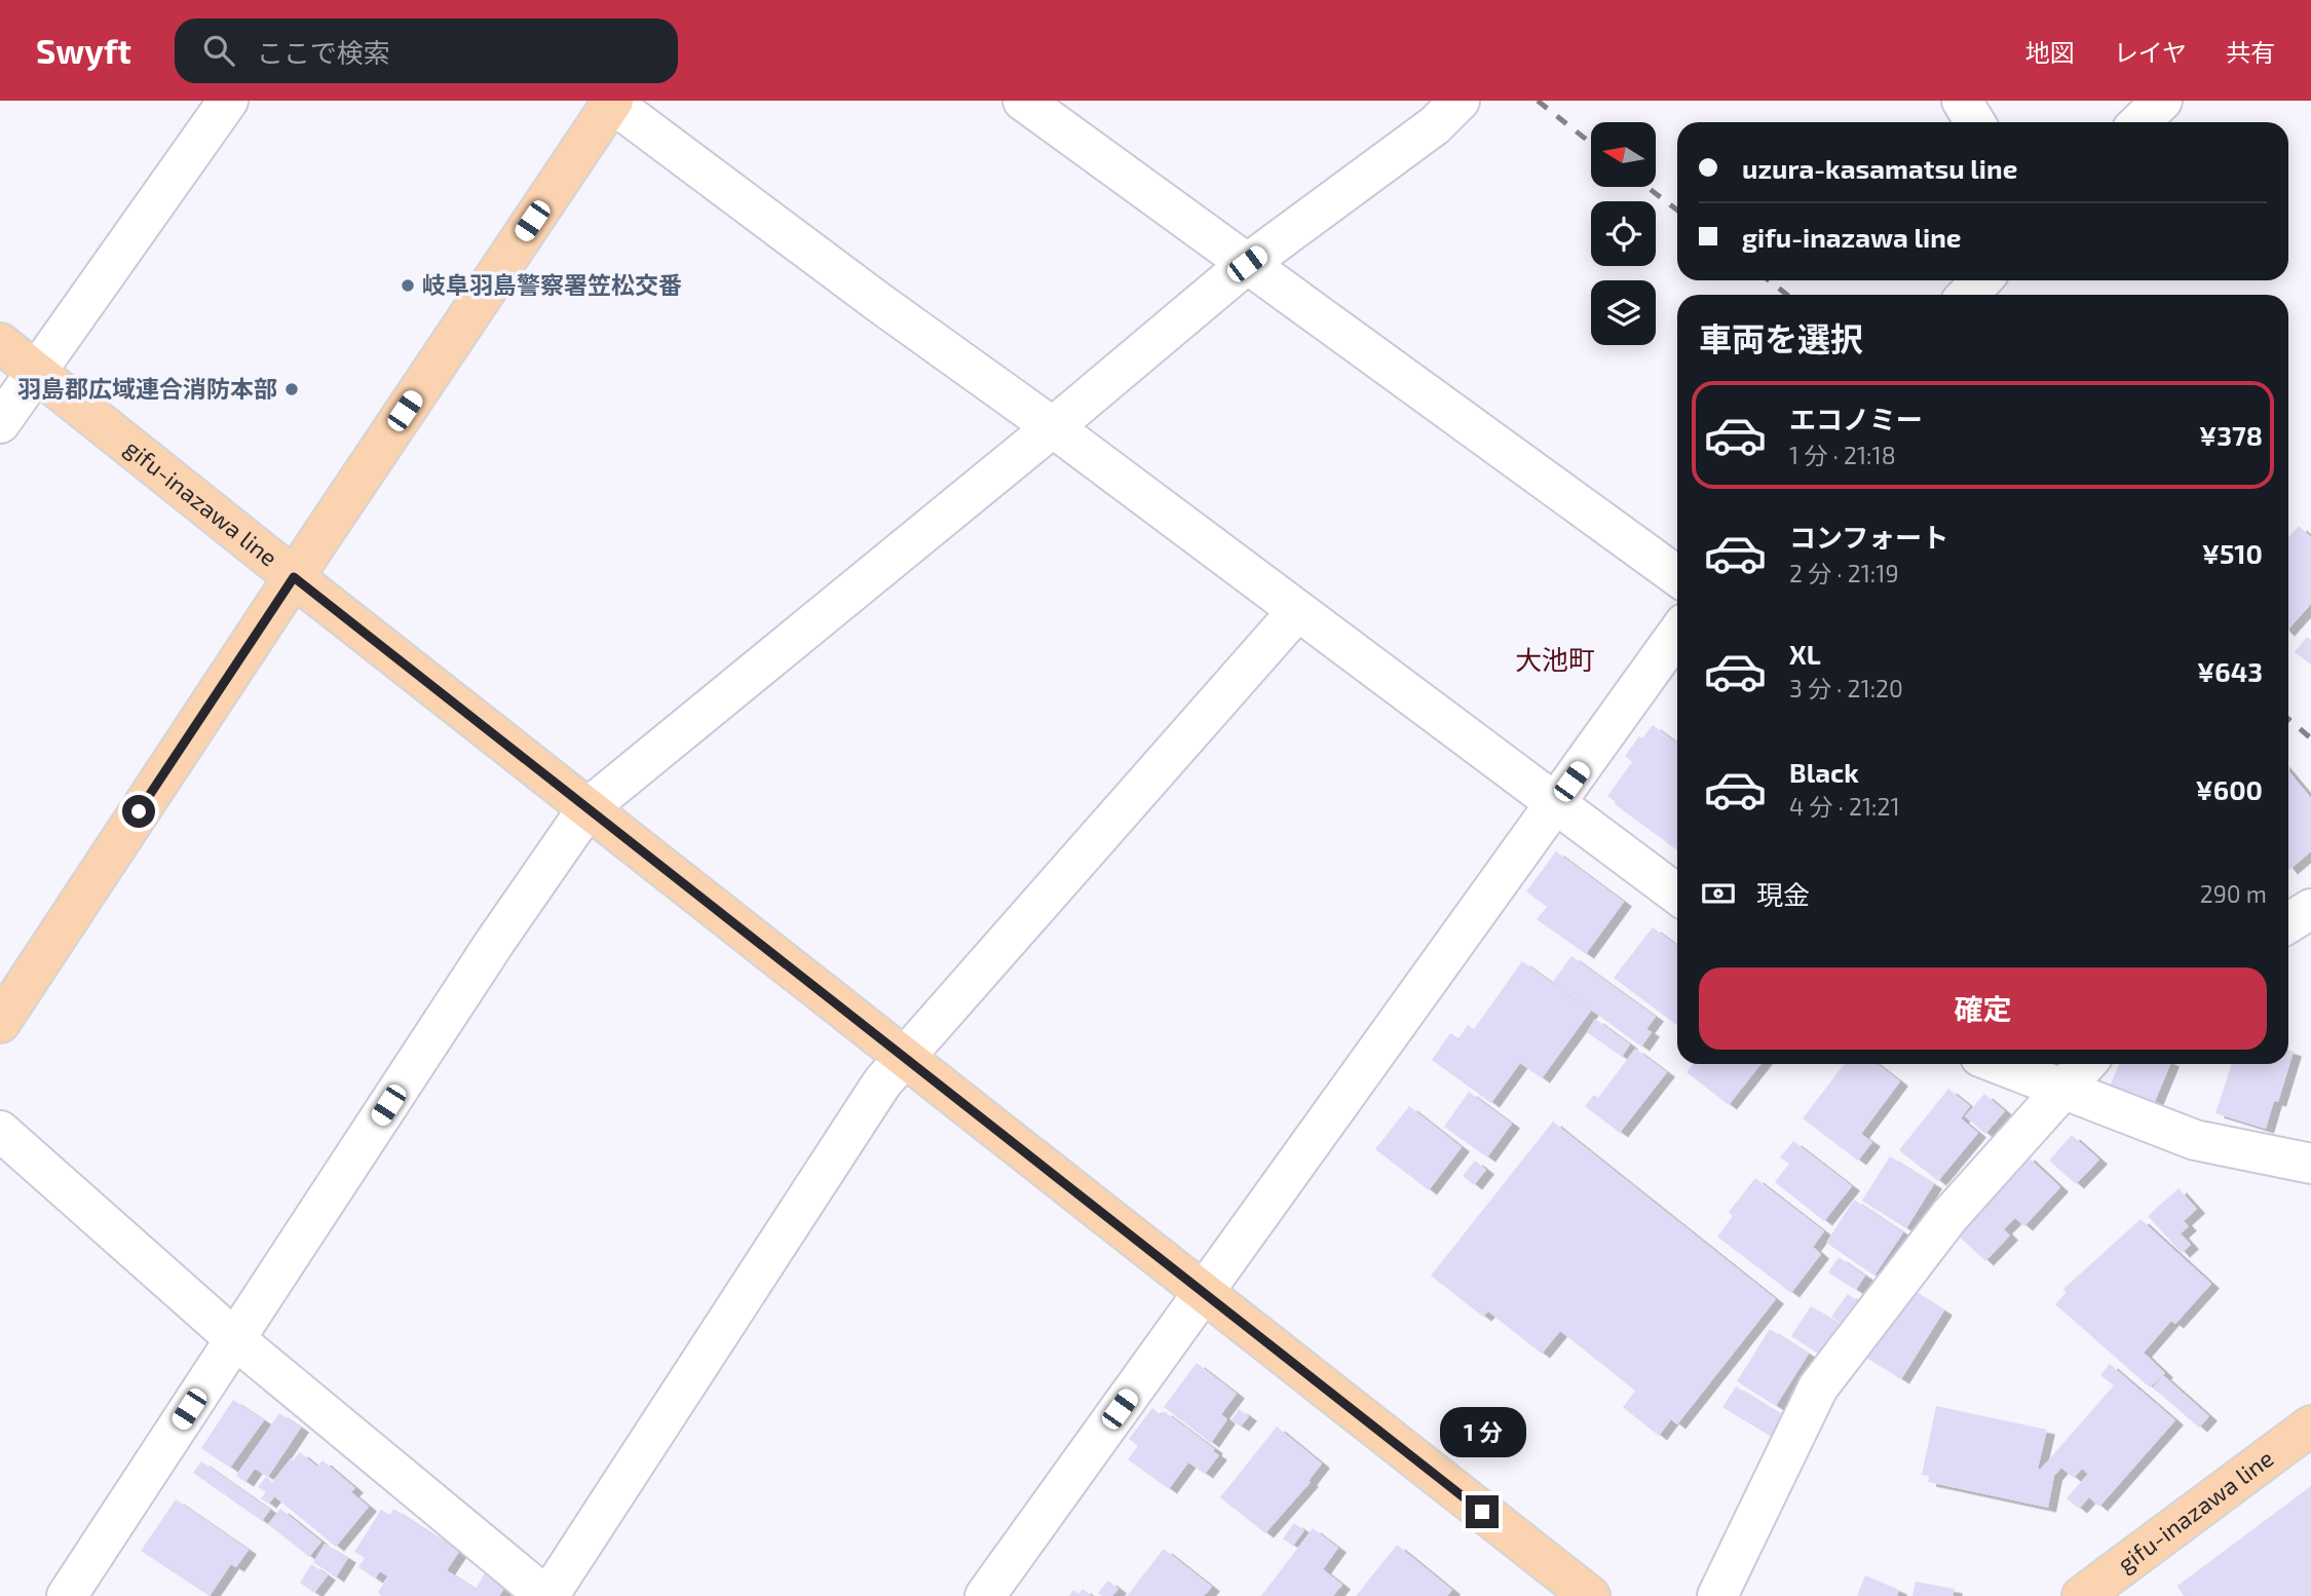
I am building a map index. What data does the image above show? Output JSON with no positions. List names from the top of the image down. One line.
{"streets":{"main road":["gifu-inazawa line"]},"districts":["大池町"],"places":["岐阜羽島警察署笠松交番","羽島郡広域連合消防本部"],"north":"left","page":{"header":"Swyft","search":"ここで検索","nav":["地図","レイヤ","共有"],"banner":["uzura-kasamatsu line","gifu-inazawa line"],"heading":"車両を選択","list":[{"name":"エコノミー","note":"1 分 · 21:18","value":"¥378"},{"name":"コンフォート","note":"2 分 · 21:19","value":"¥510"},{"name":"XL","note":"3 分 · 21:20","value":"¥643"},{"name":"Black","note":"4 分 · 21:21","value":"¥600"}],"pay":["現金","290 m"],"buttons":"確定","bubble":"1 分"}}
